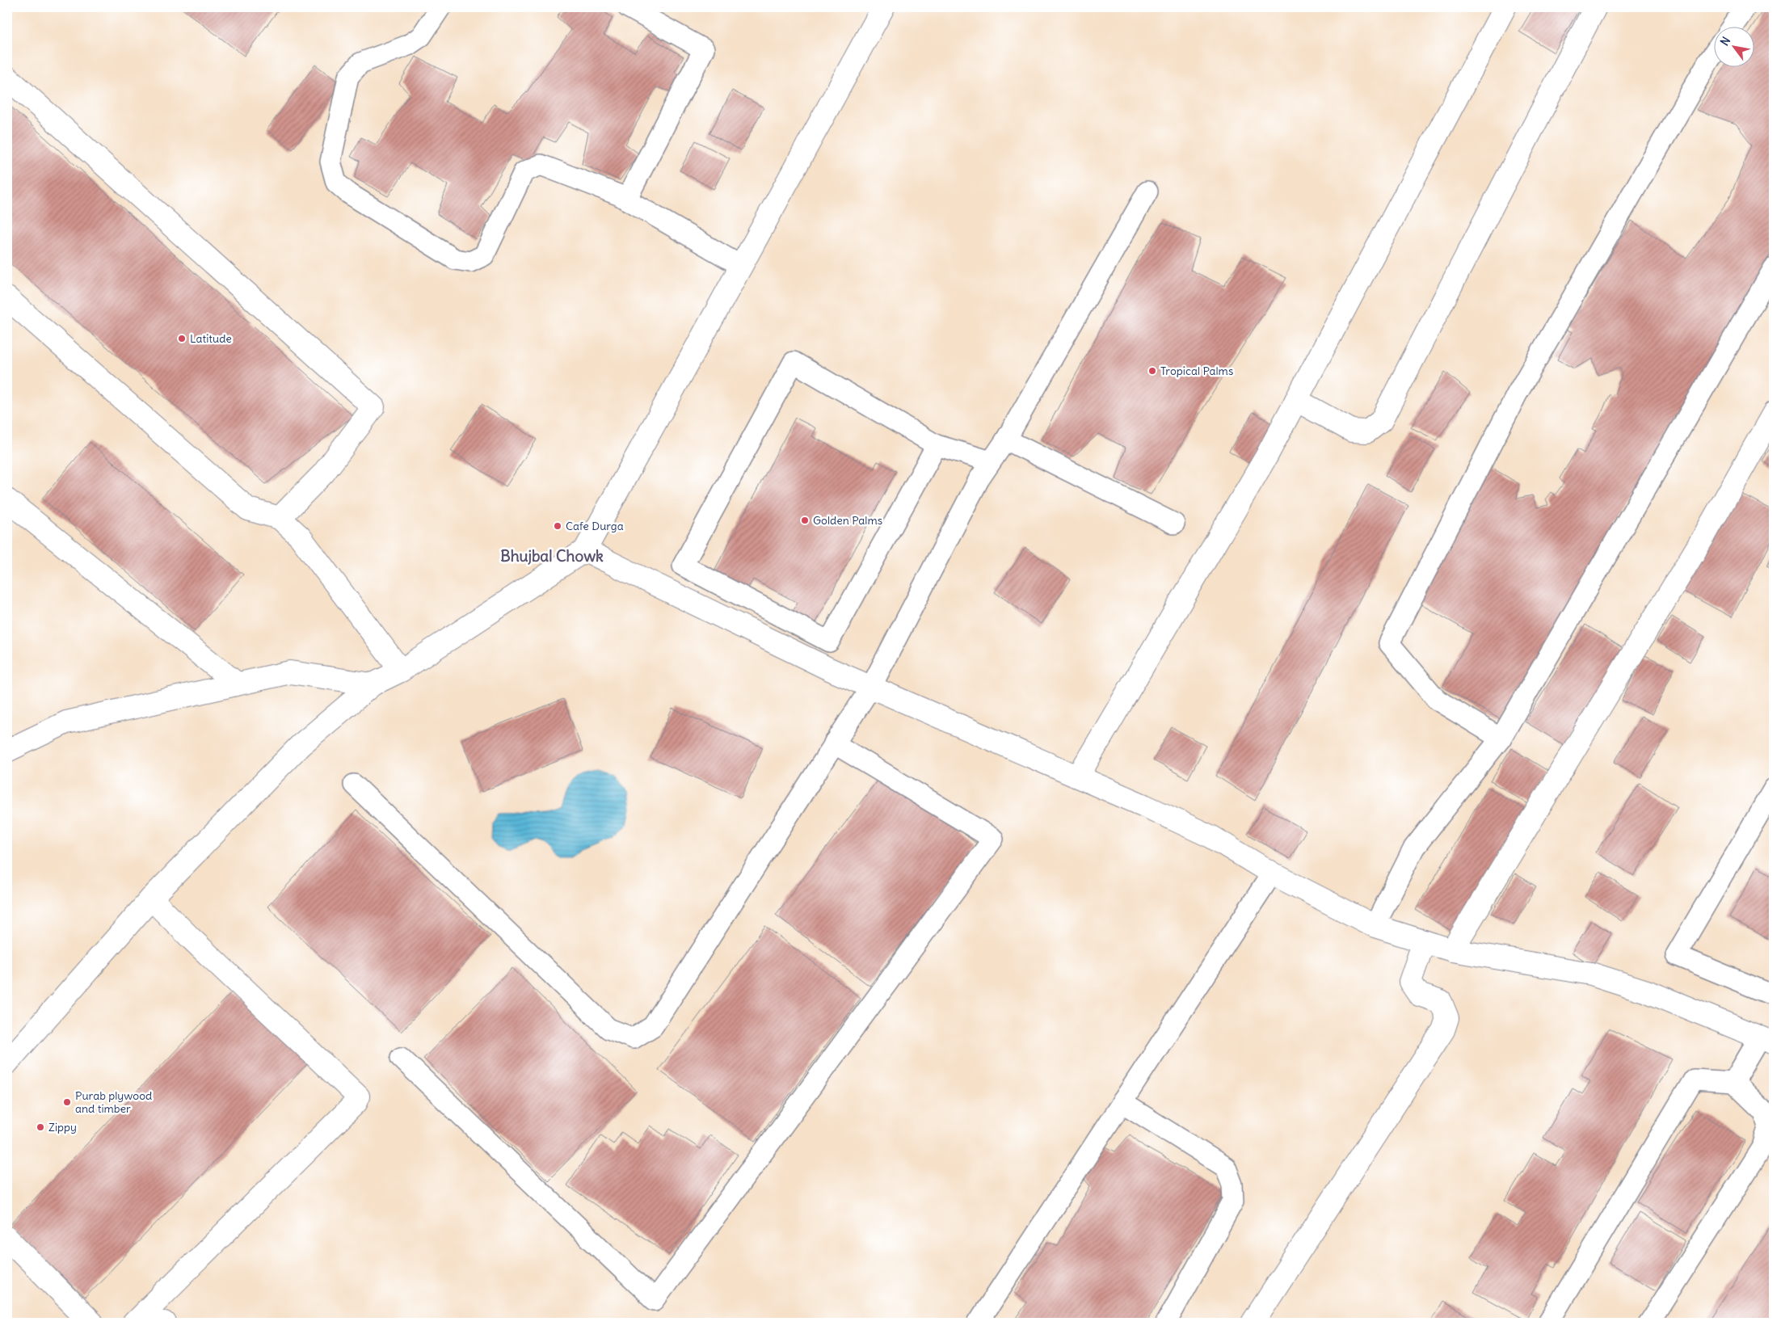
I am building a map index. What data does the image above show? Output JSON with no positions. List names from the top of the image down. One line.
{"districts":["Bhujbal Chowk"],"places":["Latitude","Tropical Palms","Golden Palms","Cafe Durga","Purab plywood and timber","Zippy"],"north":"top left"}
